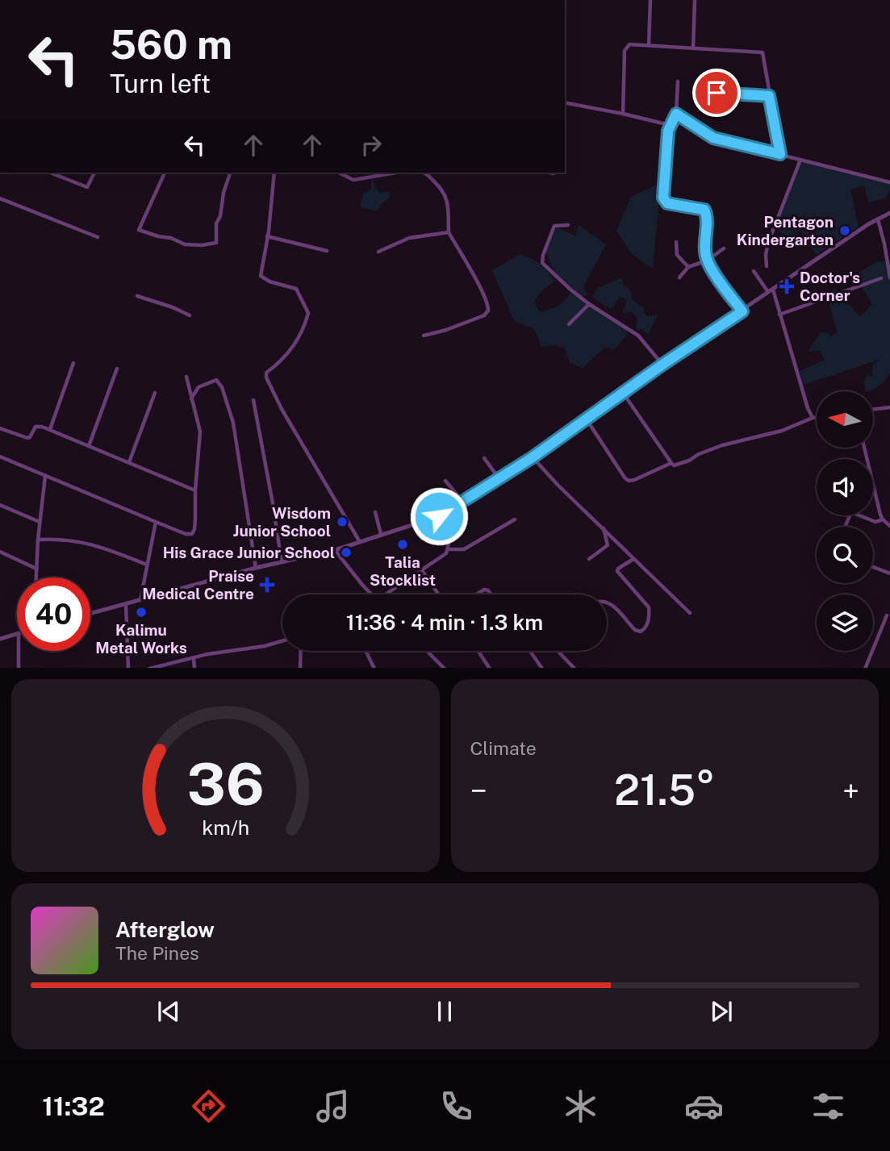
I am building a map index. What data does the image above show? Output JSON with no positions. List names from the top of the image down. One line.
{"places":{"other":["Pentagon Kindergarten","Wisdom Junior School","Talia Stocklist","His Grace Junior School","Kalimu Metal Works"],"health":["Doctor's Corner","Praise Medical Centre"]},"north":"left","page":{"turn":["560 m","Turn left"],"limit":"40","trip":"11:36 · 4 min · 1.3 km","tile":"Climate","heat":["−","21.5°","+"],"song":["Afterglow","The Pines"],"tabs":"11:32","gauge":["36","km/h"]}}
